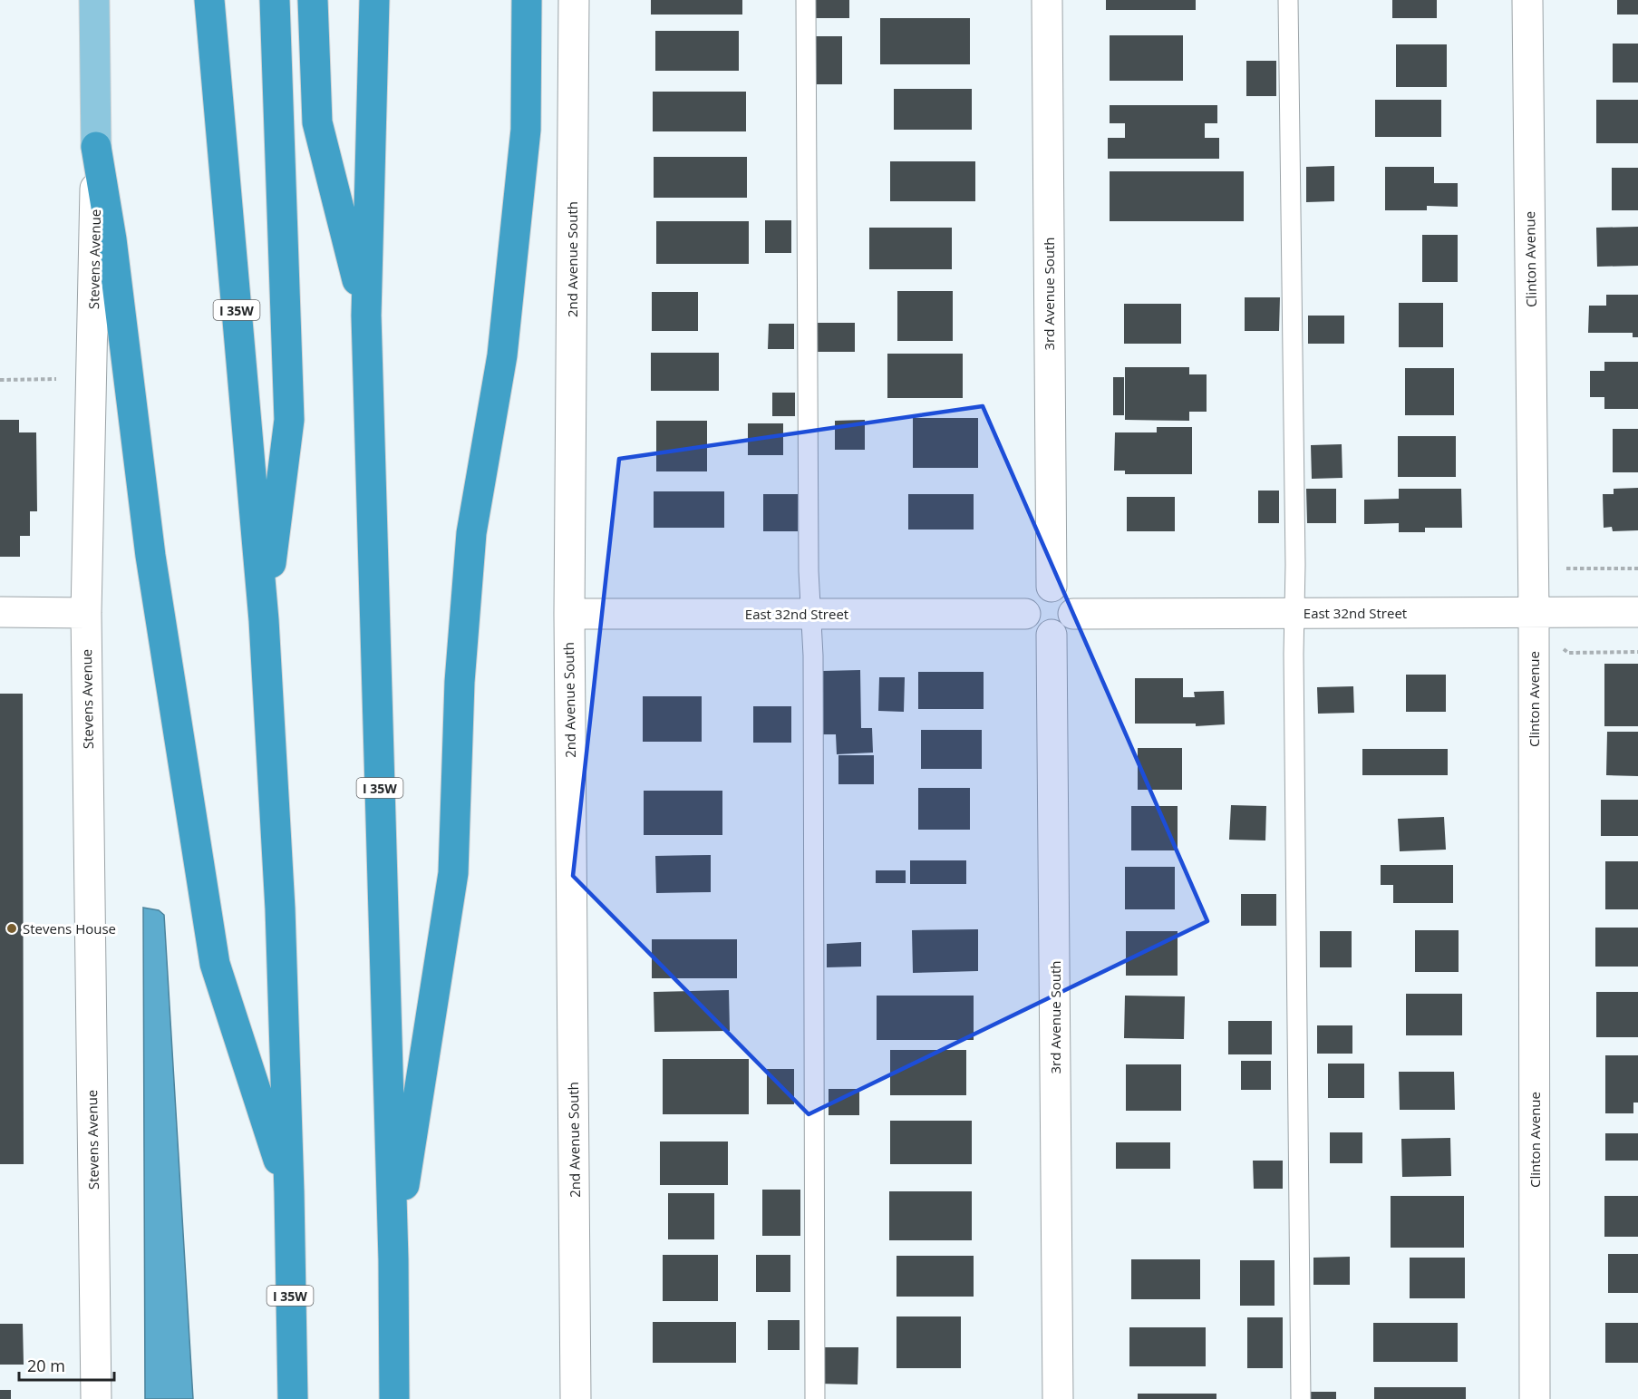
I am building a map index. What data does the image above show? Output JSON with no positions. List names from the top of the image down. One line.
{"streets":{"highway":["I 35W"],"main road":["Stevens Avenue"],"street":["2nd Avenue South","Clinton Avenue","3rd Avenue South","East 32nd Street"]},"crossings":[["2nd Avenue South","East 32nd Street"],["Clinton Avenue","East 32nd Street"],["3rd Avenue South","East 32nd Street"]],"places":["Stevens House"],"scale_bar":"20 m"}
